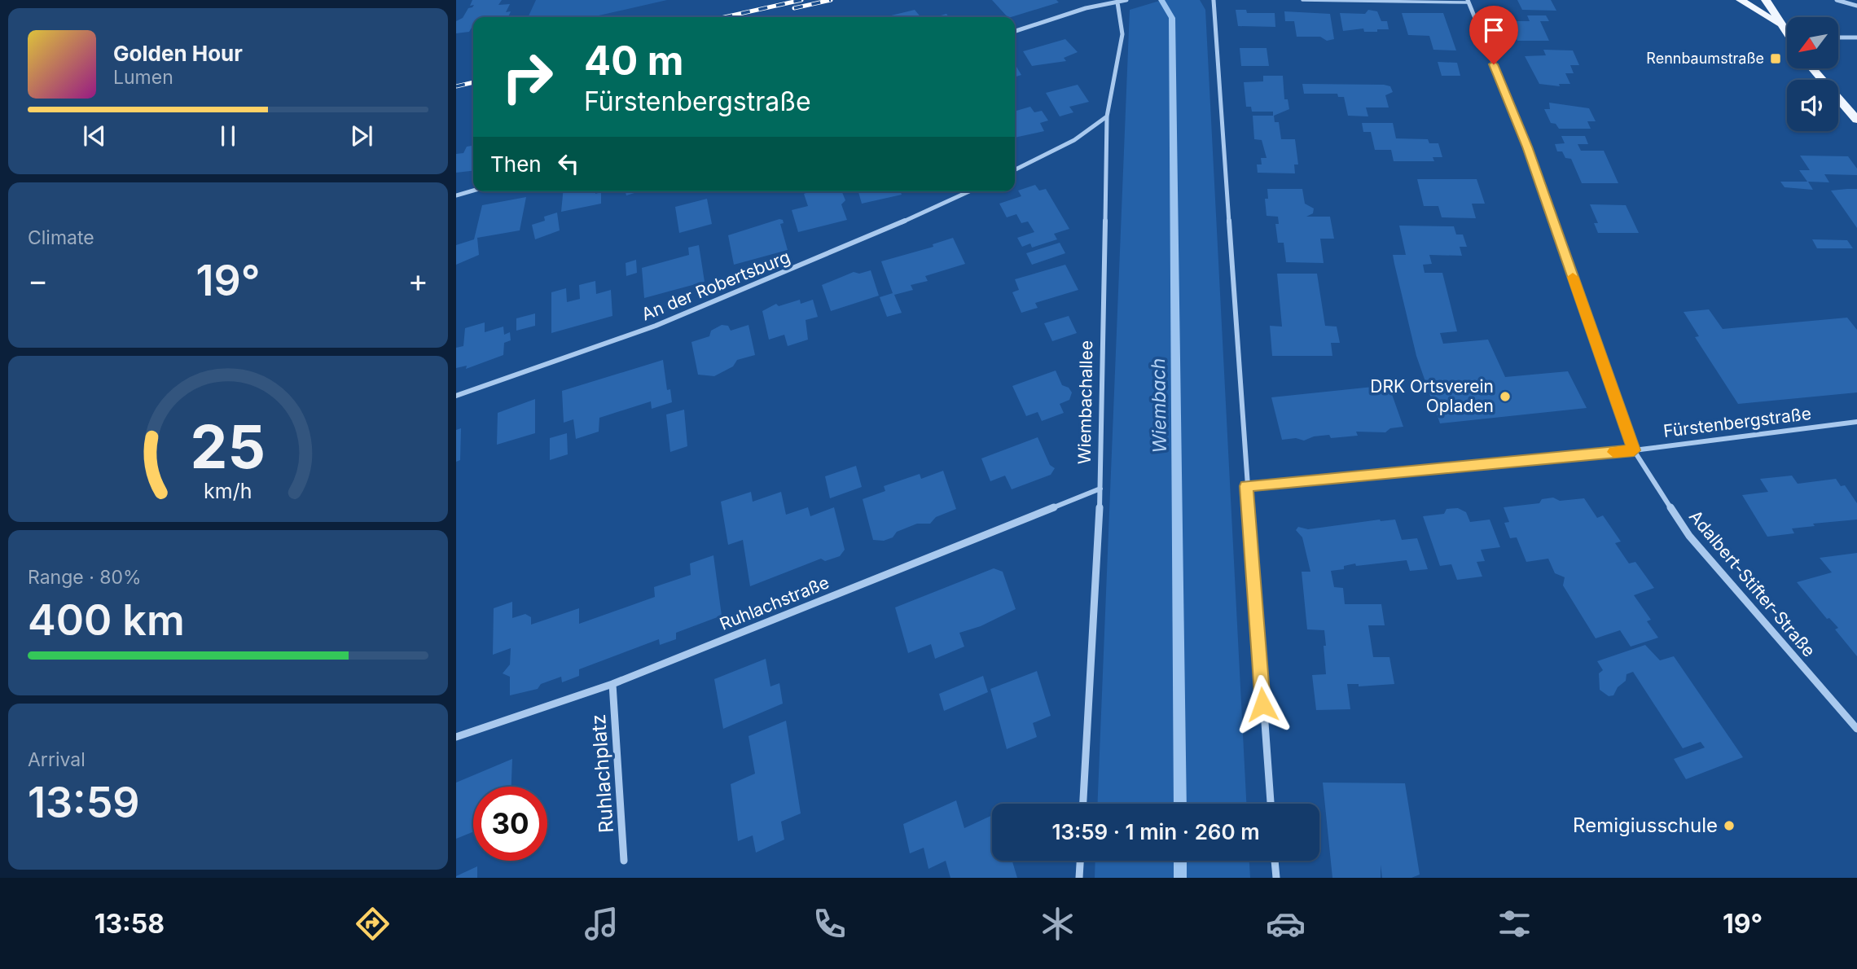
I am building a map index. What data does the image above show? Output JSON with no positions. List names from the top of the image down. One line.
{"streets":{"street":["An der Robertsburg","Wiembachallee","Fürstenbergstraße","Adalbert-Stifter-Straße","Ruhlachstraße","Ruhlachplatz"]},"crossings":[["Wiembachallee","Ruhlachstraße"],["Fürstenbergstraße","Adalbert-Stifter-Straße"],["Ruhlachstraße","Ruhlachplatz"]],"water":["Wiembach"],"places":{"transit":["Rennbaumstraße"],"other":["DRK Ortsverein Opladen","Remigiusschule"]},"north":"bottom left","page":{"turn":["40 m","Fürstenbergstraße"],"song":["Golden Hour","Lumen"],"then":"Then","tile":["Climate",["Range · 80%","400 km"],["Arrival","13:59"]],"heat":["−","19°","+"],"limit":"30","trip":"13:59 · 1 min · 260 m","tabs":["13:58","19°"],"gauge":["25","km/h"]}}
